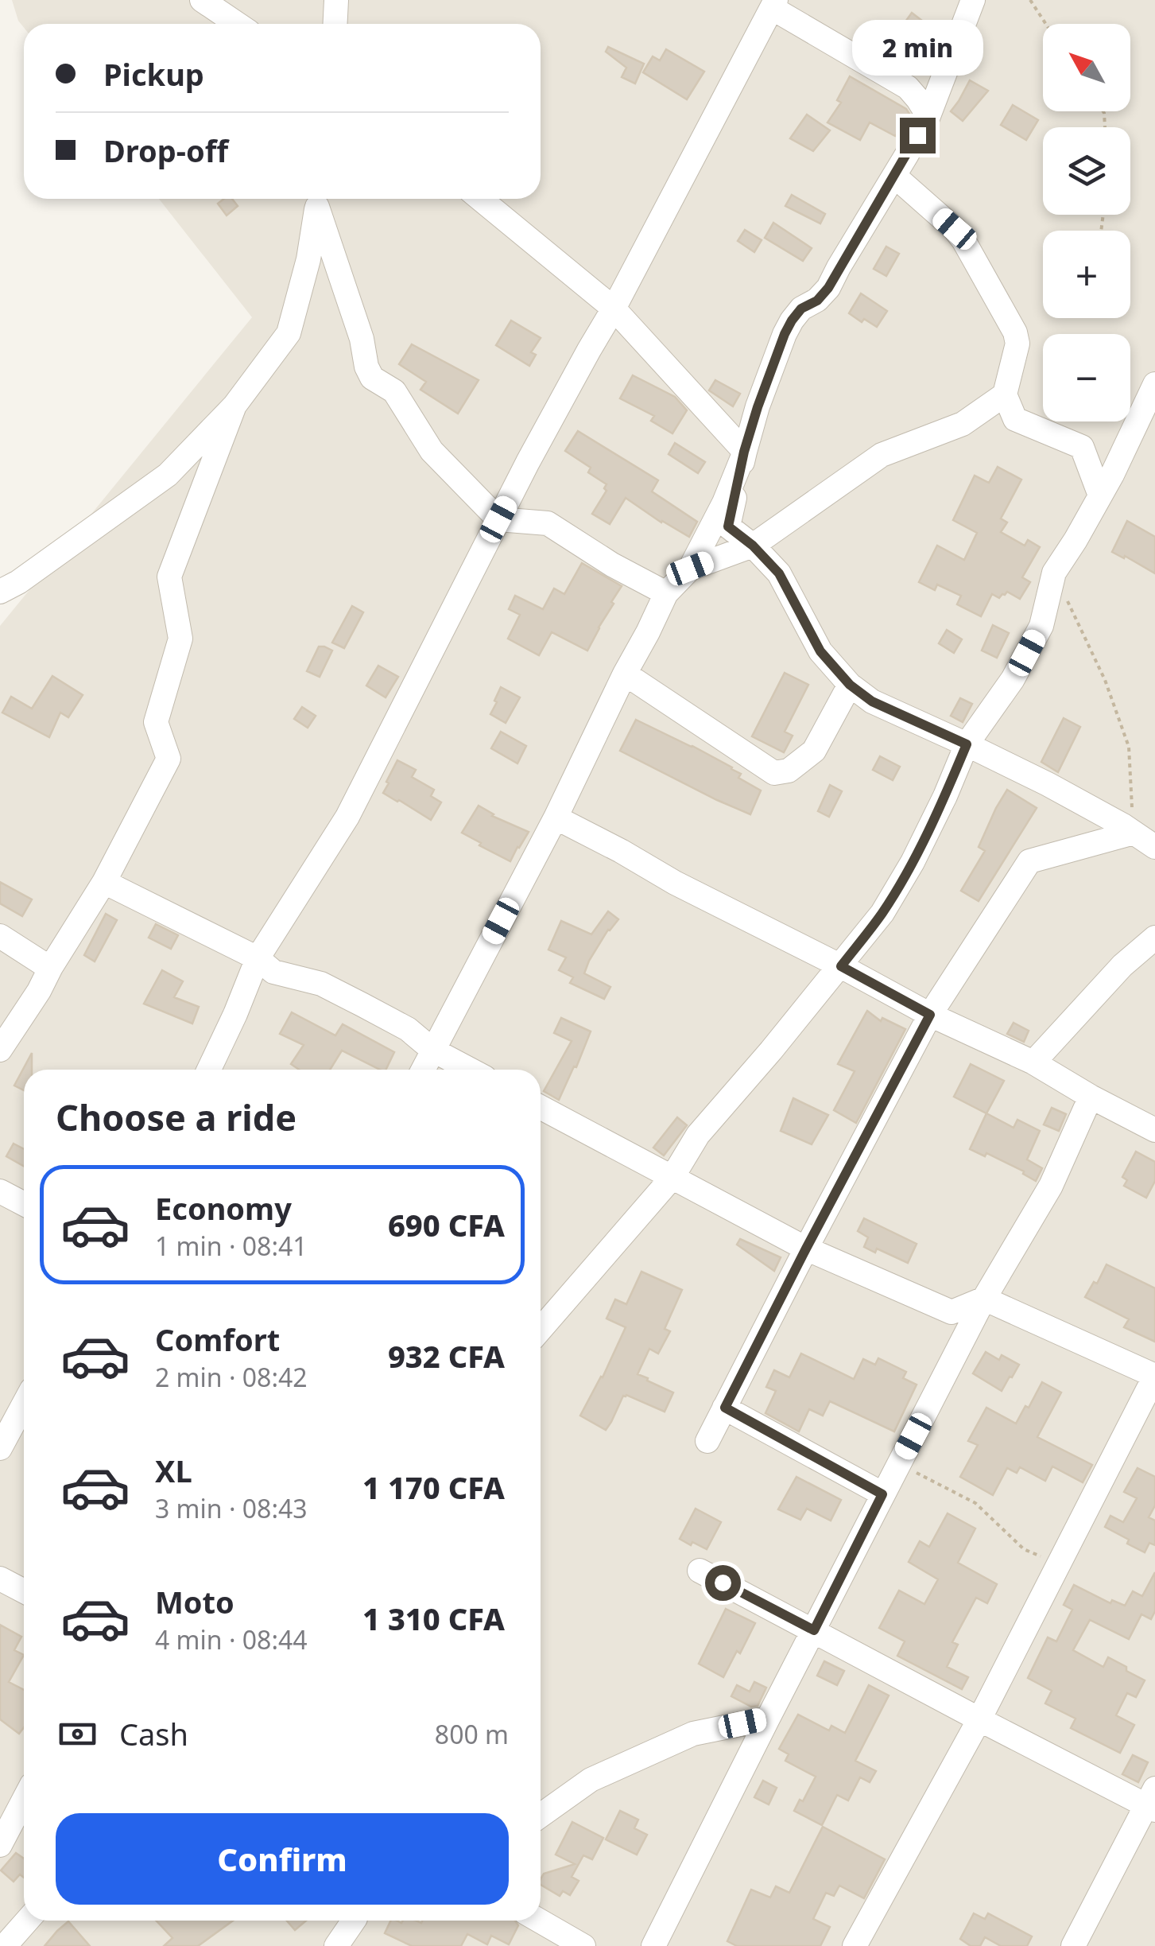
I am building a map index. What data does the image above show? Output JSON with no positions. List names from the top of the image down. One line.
{"north":"top left","page":{"bubble":"2 min","map_buttons":["+","−"],"banner":["Pickup","Drop-off"],"heading":"Choose a ride","list":[{"name":"Economy","note":"1 min · 08:41","value":"690 CFA"},{"name":"Comfort","note":"2 min · 08:42","value":"932 CFA"},{"name":"XL","note":"3 min · 08:43","value":"1 170 CFA"},{"name":"Moto","note":"4 min · 08:44","value":"1 310 CFA"}],"pay":["Cash","800 m"],"buttons":"Confirm"}}
